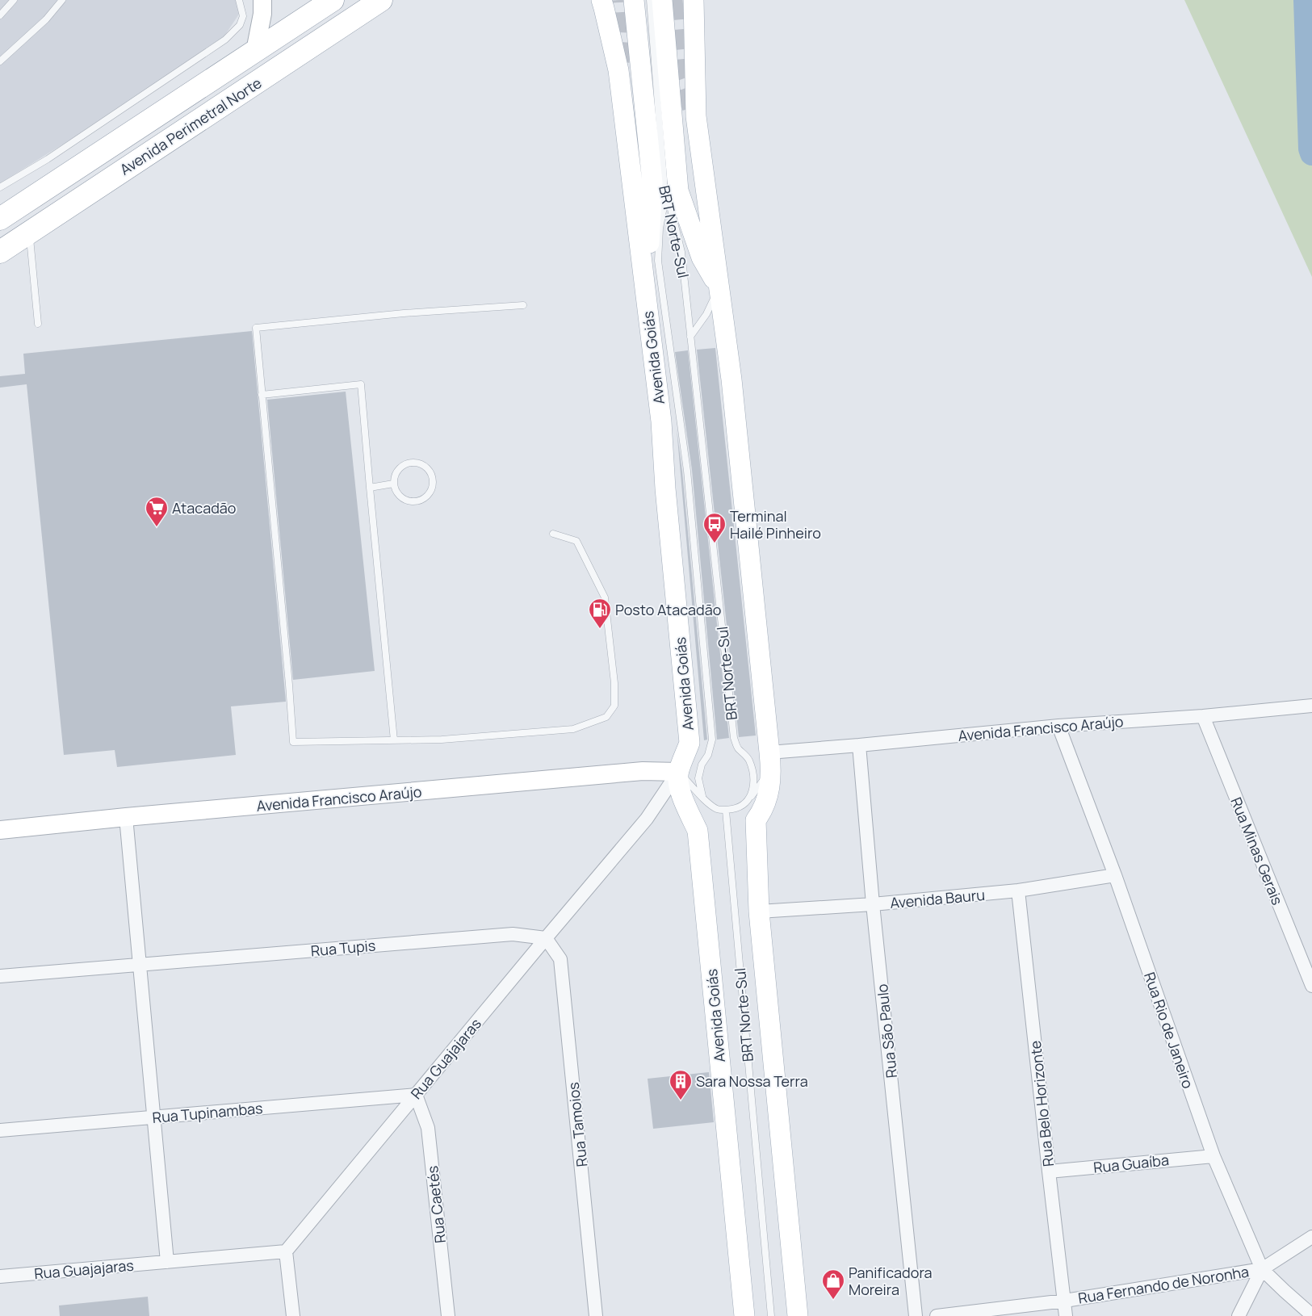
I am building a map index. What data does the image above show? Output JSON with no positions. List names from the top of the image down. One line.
{"streets":{"highway":["Avenida Perimetral Norte"],"main road":["Avenida Goiás"],"street":["Avenida Francisco Araújo","Rua Minas Gerais","Avenida Bauru","Rua Tupis","Rua Rio de Janeiro","Rua São Paulo","Rua Guajajaras","Rua Belo Horizonte","Rua Tupinambas","Rua Tamoios","Rua Guaíba","Rua Caetés","Rua Fernando de Noronha"],"lane":["BRT Norte-Sul"]},"crossings":[["Avenida Goiás","Avenida Francisco Araújo"],["Avenida Goiás","Rua Guajajaras"],["Avenida Francisco Araújo","Rua Minas Gerais"],["Avenida Francisco Araújo","Rua Rio de Janeiro"],["Avenida Francisco Araújo","Rua São Paulo"],["Avenida Francisco Araújo","Rua Guajajaras"],["Avenida Bauru","Rua Rio de Janeiro"],["Avenida Bauru","Rua São Paulo"],["Avenida Bauru","Rua Belo Horizonte"],["Rua Tupis","Rua Guajajaras"],["Rua Tupis","Rua Tamoios"],["Rua Rio de Janeiro","Rua Guaíba"],["Rua Rio de Janeiro","Rua Fernando de Noronha"],["Rua Guajajaras","Rua Tupinambas"],["Rua Guajajaras","Rua Tamoios"],["Rua Guajajaras","Rua Caetés"],["Rua Belo Horizonte","Rua Guaíba"],["Rua Belo Horizonte","Rua Fernando de Noronha"],["Rua Tupinambas","Rua Caetés"]],"places":{"supermarket":["Atacadão"],"bus stop":["Terminal Hailé Pinheiro"],"fuel station":["Posto Atacadão"],"building":["Sara Nossa Terra"],"shop":["Panificadora Moreira"]}}
